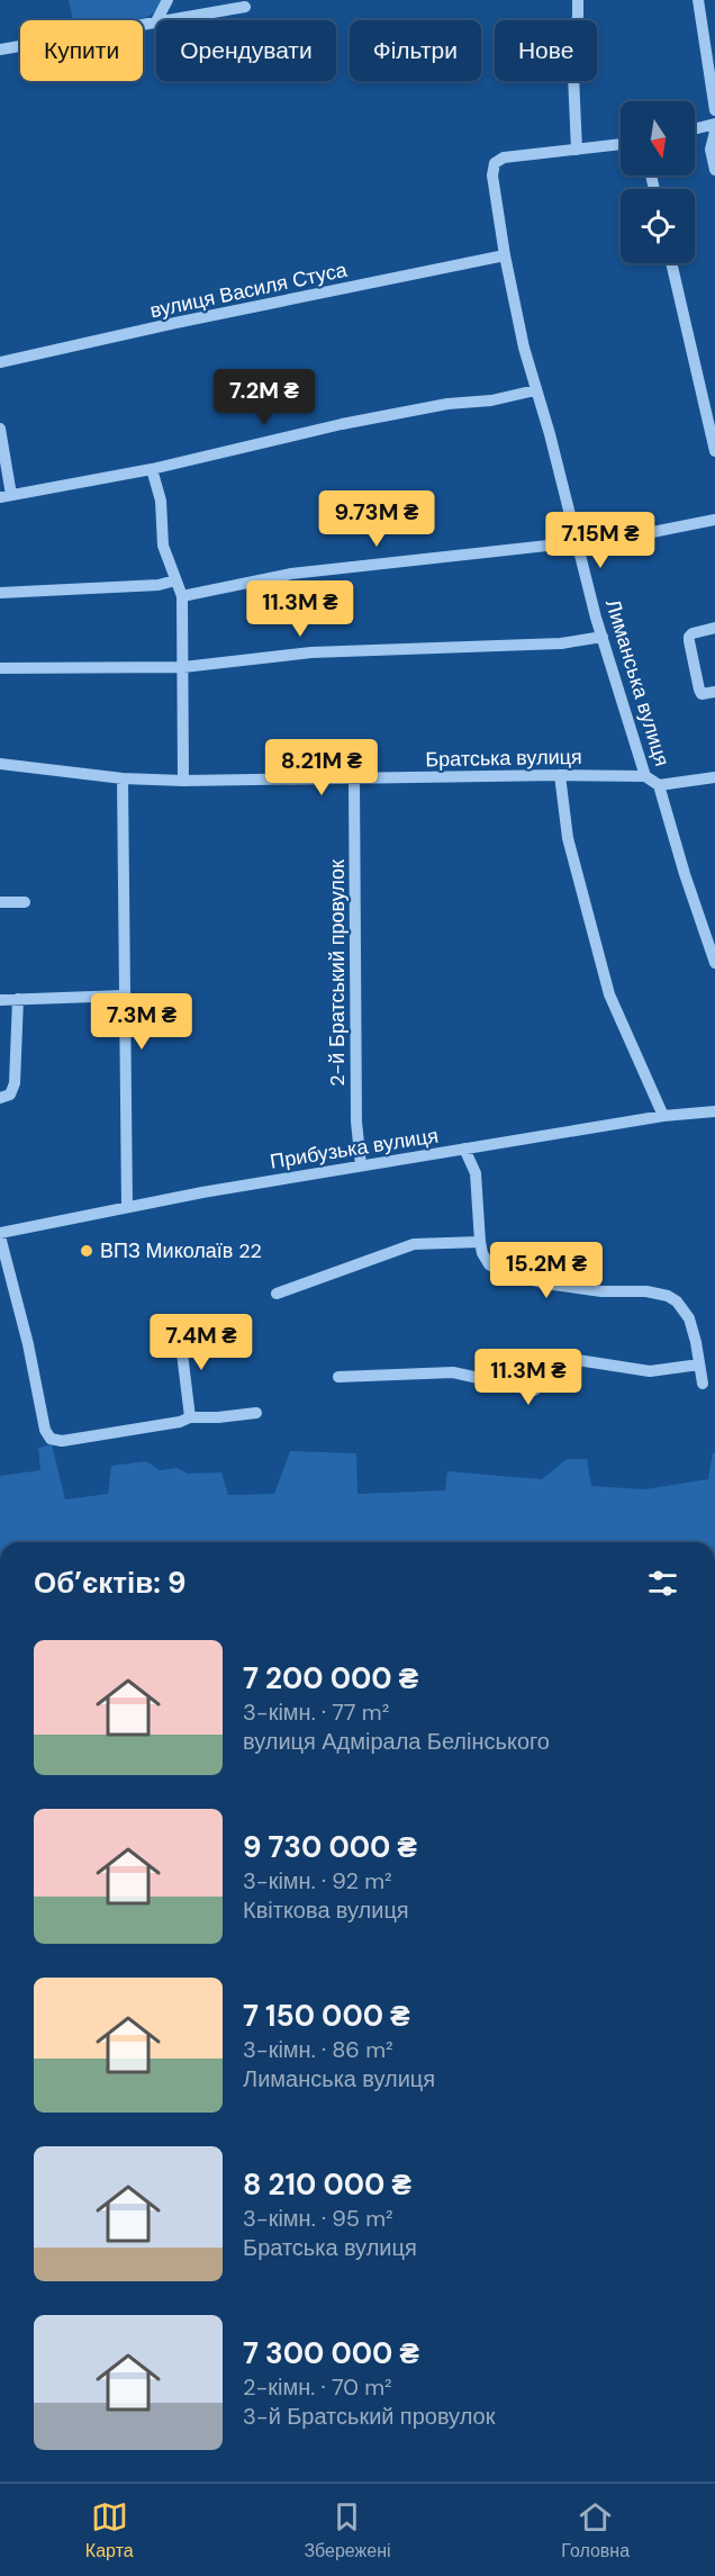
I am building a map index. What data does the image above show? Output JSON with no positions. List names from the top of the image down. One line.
{"streets":{"street":["вулиця Василя Стуса","Лиманська вулиця","Братська вулиця","2-й Братський провулок","Прибузька вулиця"]},"crossings":[["вулиця Василя Стуса","Лиманська вулиця"],["Лиманська вулиця","Братська вулиця"],["Братська вулиця","2-й Братський провулок"],["2-й Братський провулок","Прибузька вулиця"]],"places":["ВПЗ Миколаїв 22"],"north":"bottom","page":{"chip":["Купити","Орендувати","Фільтри","Нове"],"price":["7.2M ₴","9.73M ₴","7.15M ₴","11.3M ₴","8.21M ₴","7.3M ₴","15.2M ₴","7.4M ₴","11.3M ₴"],"heading":"Об’єктів: 9","list":[{"name":"7 200 000 ₴","note":"3-кімн. · 77 m² · вулиця Адмірала Белінського"},{"name":"9 730 000 ₴","note":"3-кімн. · 92 m² · Квіткова вулиця"},{"name":"7 150 000 ₴","note":"3-кімн. · 86 m² · Лиманська вулиця"},{"name":"8 210 000 ₴","note":"3-кімн. · 95 m² · Братська вулиця"},{"name":"7 300 000 ₴","note":"2-кімн. · 70 m² · 3-й Братський провулок"}],"tabs":["Карта","Збережені","Головна"]}}
